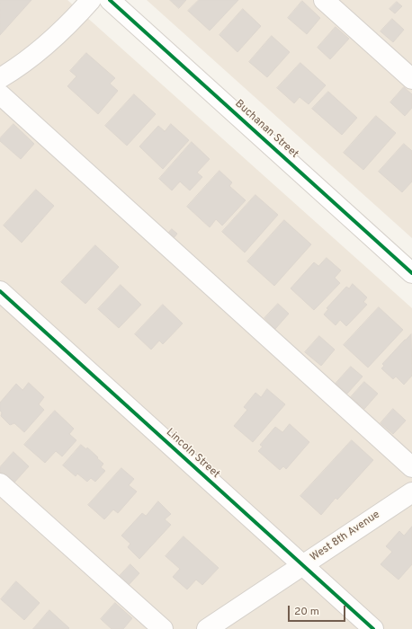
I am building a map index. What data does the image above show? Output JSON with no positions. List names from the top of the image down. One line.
{"streets":{"street":["Buchanan Street","Lincoln Street","West 8th Avenue"]},"crossings":[["Lincoln Street","West 8th Avenue"]],"scale_bar":"20 m"}
